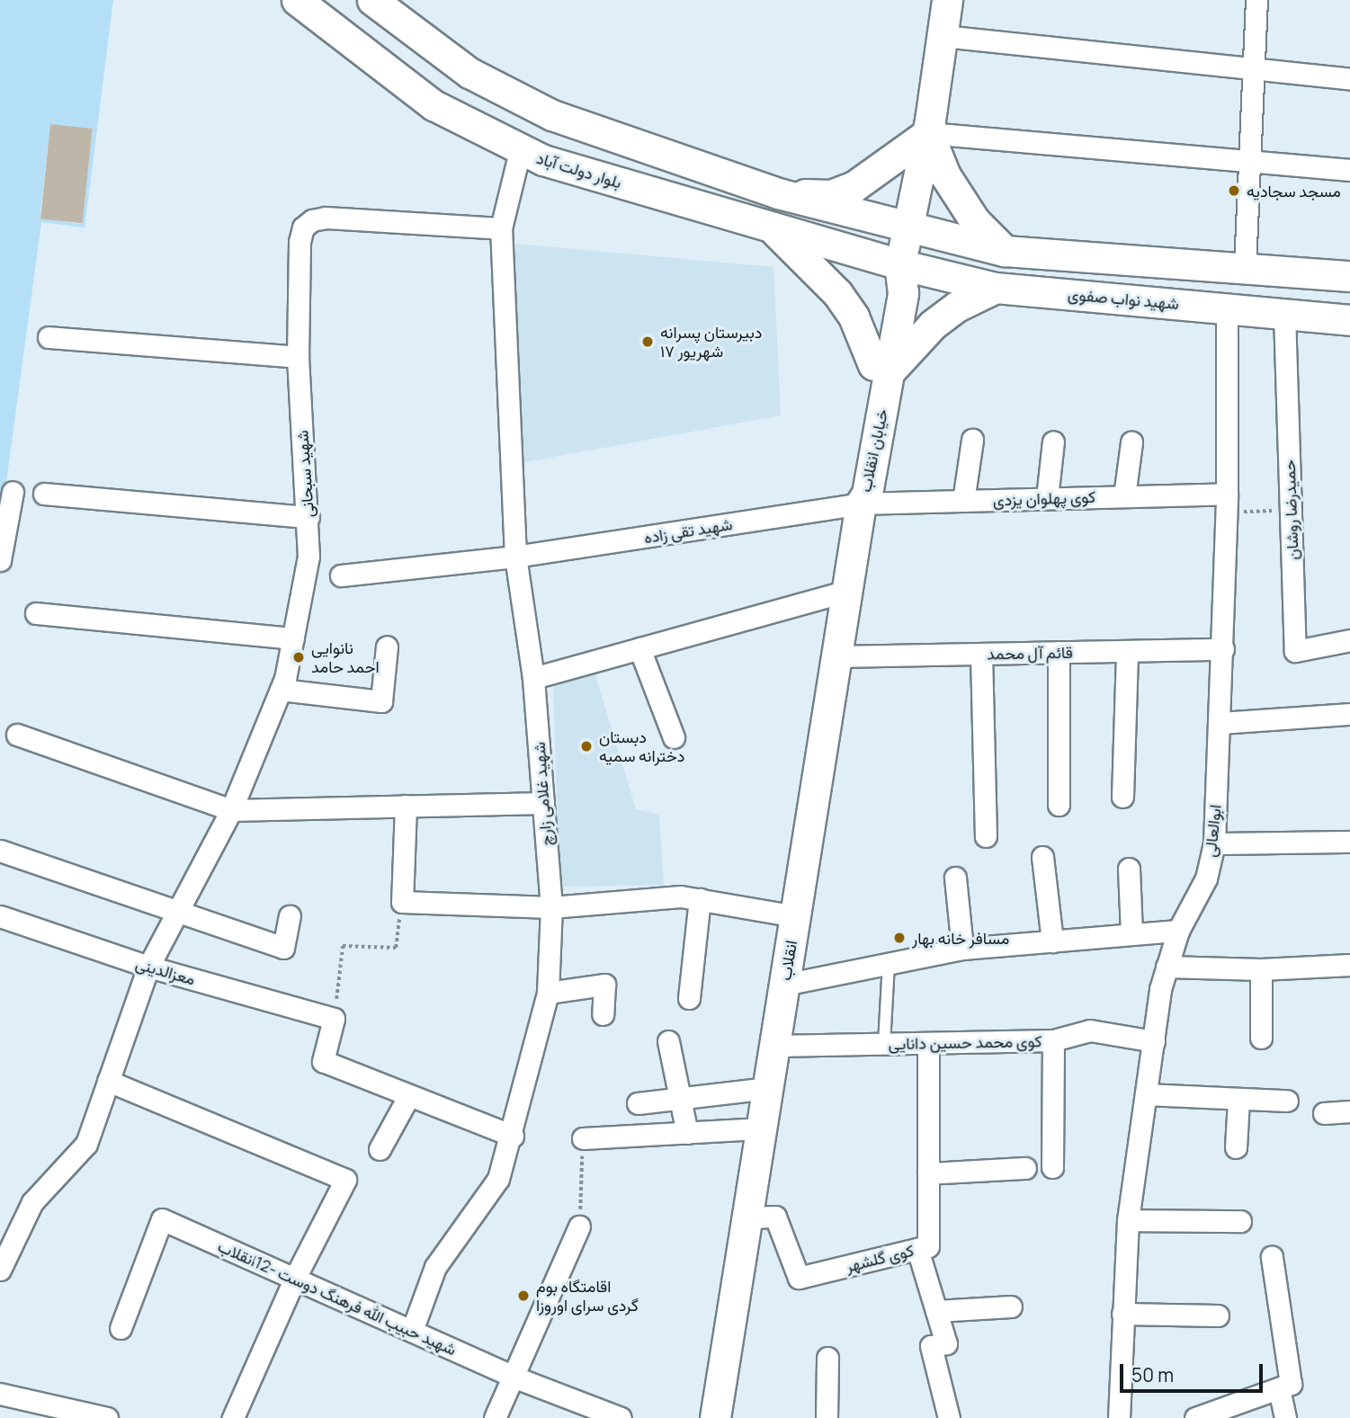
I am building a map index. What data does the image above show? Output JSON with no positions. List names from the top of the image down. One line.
{"streets":{"main road":["بلوار دولت آباد","شهید نواب صفوی","خیابان انقلاب","انقلاب"],"street":["شهید سبحانی","کوی پهلوان یزدی","حمیدرضا روشان","شهید تقی زاده","قائم آل محمد","شهید غلامی زارچ","ابوالعالی","معزالدینی","کوی محمد حسین دانایی","کوی گلشهر","شهید حبیب الله فرهنگ دوست -12انقلاب"]},"crossings":[["بلوار دولت آباد","شهید نواب صفوی"],["بلوار دولت آباد","خیابان انقلاب"],["شهید نواب صفوی","خیابان انقلاب"],["شهید نواب صفوی","حمیدرضا روشان"],["شهید نواب صفوی","ابوالعالی"],["خیابان انقلاب","کوی پهلوان یزدی"],["خیابان انقلاب","شهید تقی زاده"],["خیابان انقلاب","انقلاب"],["شهید سبحانی","شهید غلامی زارچ"],["شهید سبحانی","معزالدینی"],["کوی پهلوان یزدی","شهید تقی زاده"],["کوی پهلوان یزدی","ابوالعالی"],["کوی پهلوان یزدی","انقلاب"],["شهید تقی زاده","شهید غلامی زارچ"],["شهید تقی زاده","انقلاب"],["قائم آل محمد","ابوالعالی"],["قائم آل محمد","انقلاب"],["شهید غلامی زارچ","شهید حبیب الله فرهنگ دوست -12انقلاب"],["ابوالعالی","کوی محمد حسین دانایی"],["انقلاب","کوی محمد حسین دانایی"],["انقلاب","کوی گلشهر"],["کوی محمد حسین دانایی","کوی گلشهر"]],"places":["مسجد سجادیه","دبیرستان پسرانه ۱۷ شهریور","نانوایی احمد حامد","دبستان دخترانه سمیه","مسافر خانه بهار","اقامتگاه بوم گردی سرای اوروزا"],"scale_bar":"50 m"}
